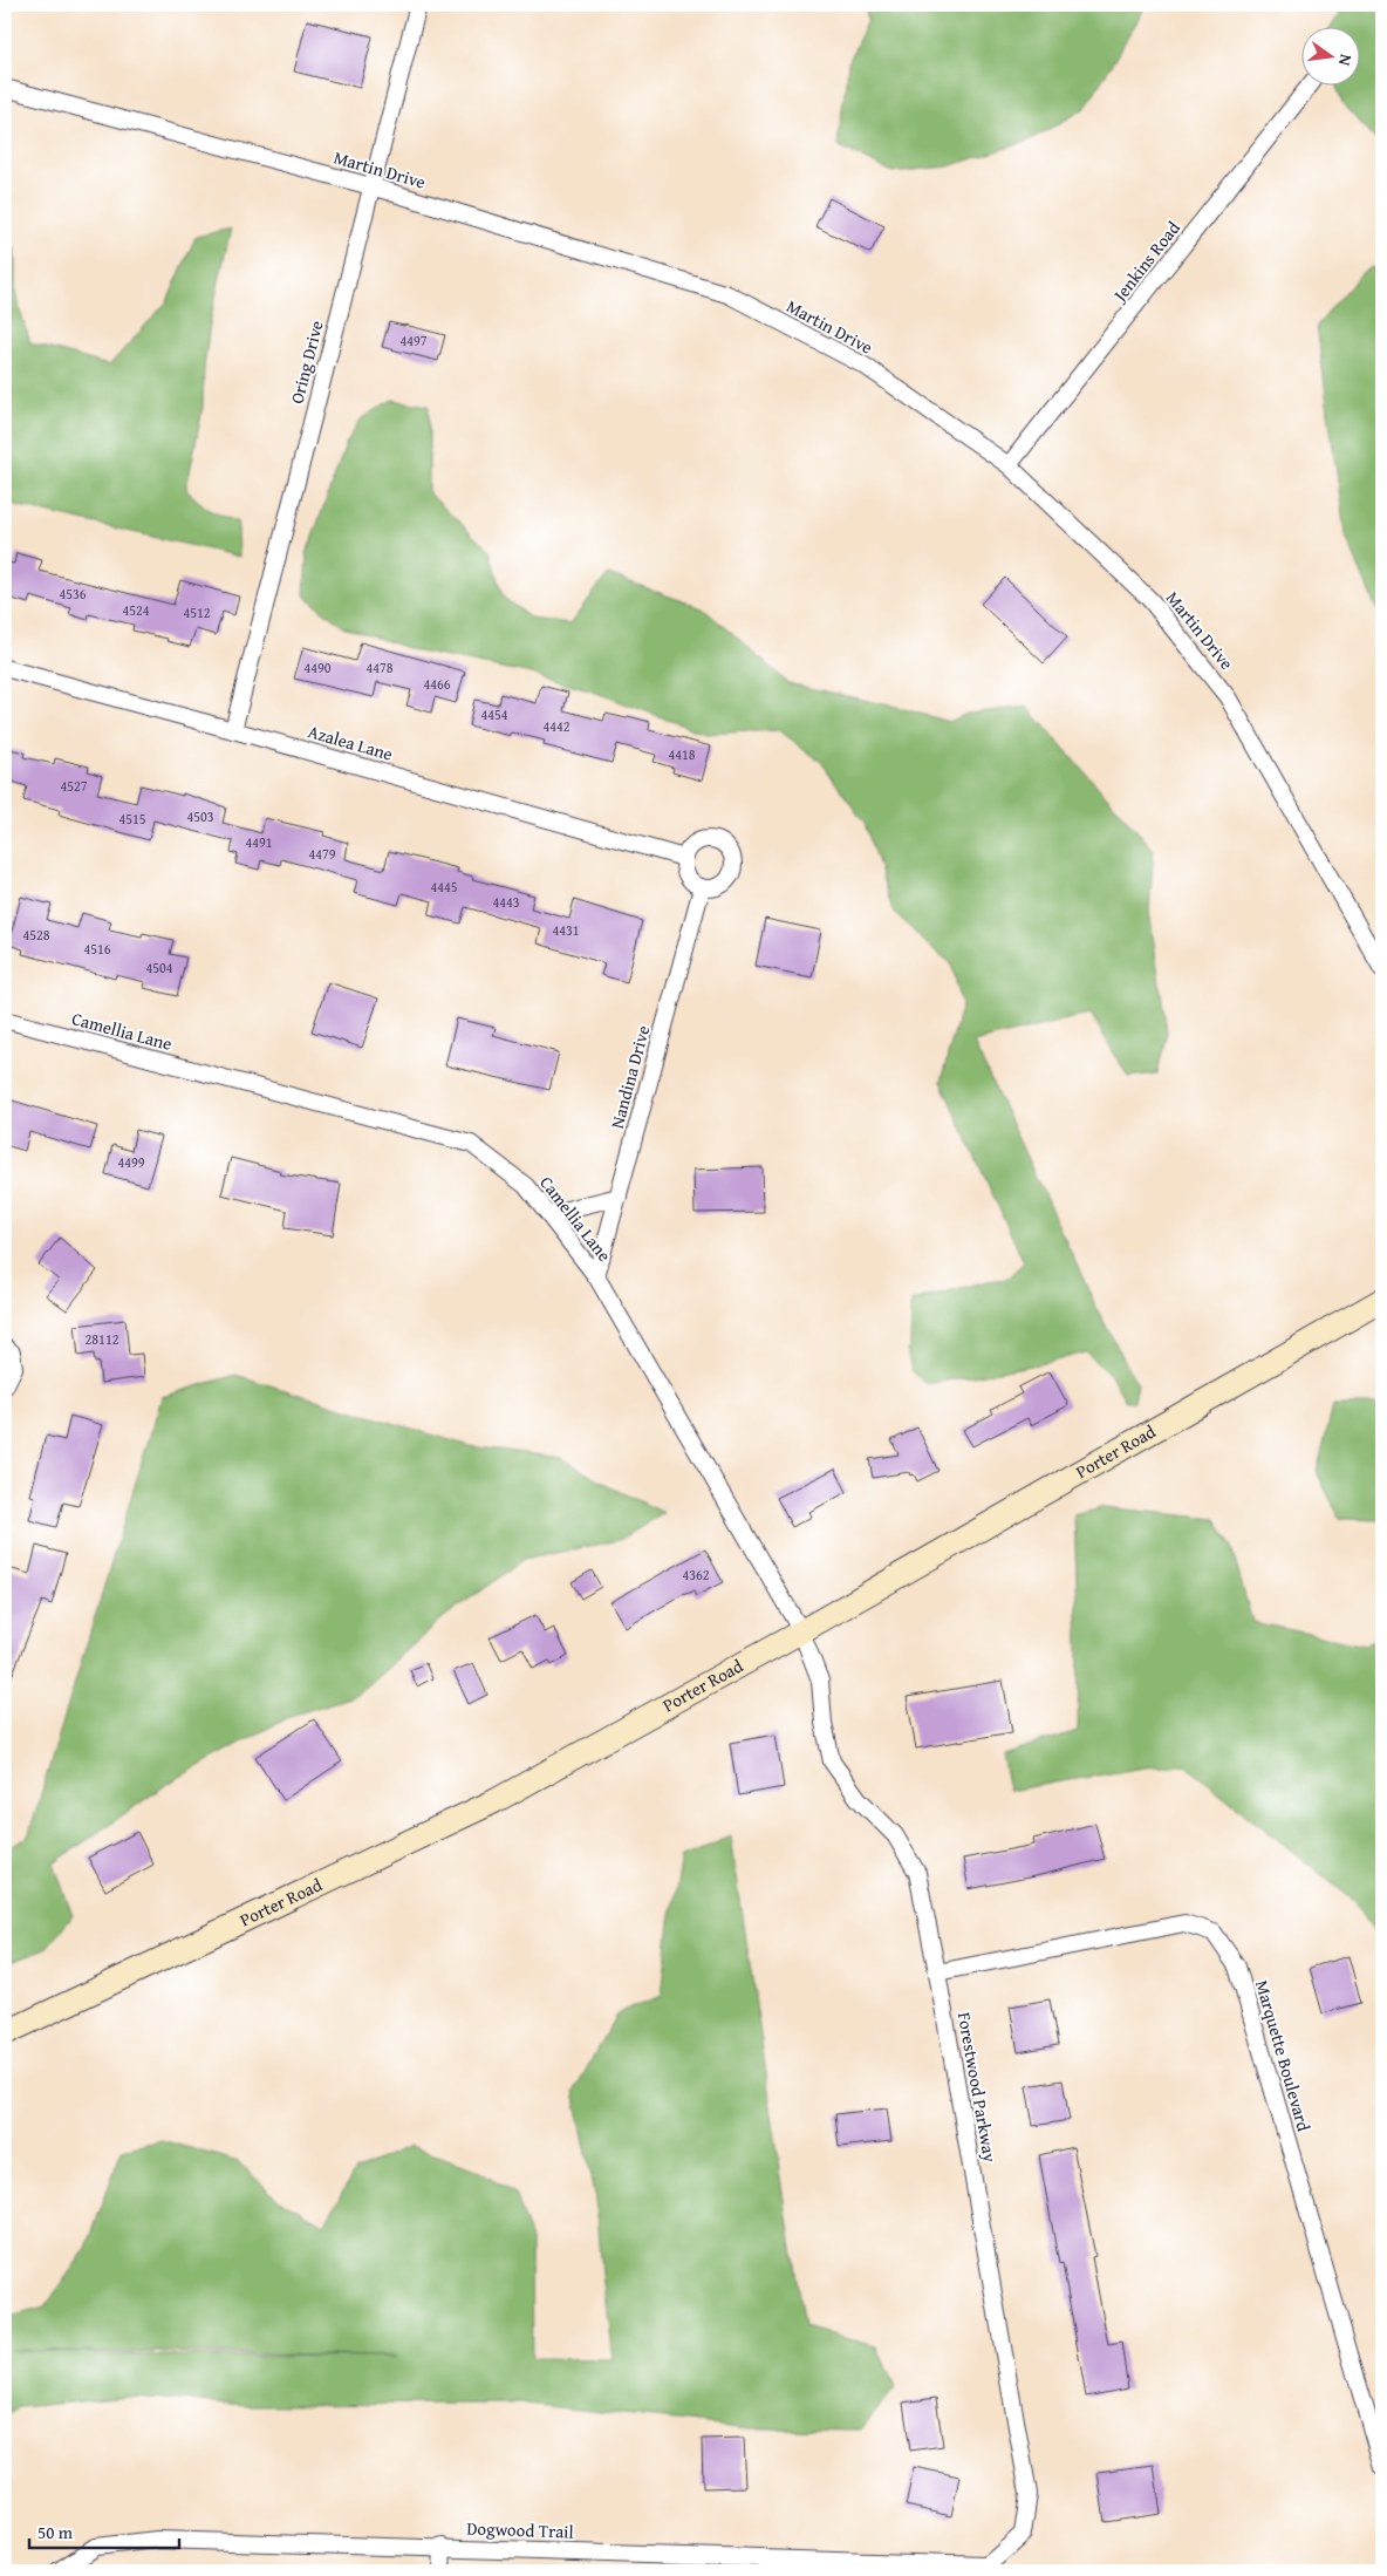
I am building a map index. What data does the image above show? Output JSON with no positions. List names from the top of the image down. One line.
{"streets":{"main road":["Porter Road"],"street":["Martin Drive","Jenkins Road","Oring Drive","Azalea Lane","Camellia Lane","Nandina Drive","Marquette Boulevard","Forestwood Parkway","Dogwood Trail"]},"crossings":[["Martin Drive","Jenkins Road"],["Martin Drive","Oring Drive"],["Oring Drive","Azalea Lane"],["Azalea Lane","Nandina Drive"],["Camellia Lane","Nandina Drive"],["Camellia Lane","Porter Road"],["Camellia Lane","Forestwood Parkway"],["Porter Road","Forestwood Parkway"],["Marquette Boulevard","Forestwood Parkway"],["Forestwood Parkway","Dogwood Trail"]],"house_numbers":["4497","4536","4524","4512","4490","4478","4466","4454","4442","4418","4527","4503","4515","4491","4479","4445","4443","4431","4528","4516","4504","4499","28112","4362"],"scale_bar":"50 m","north":"right"}
